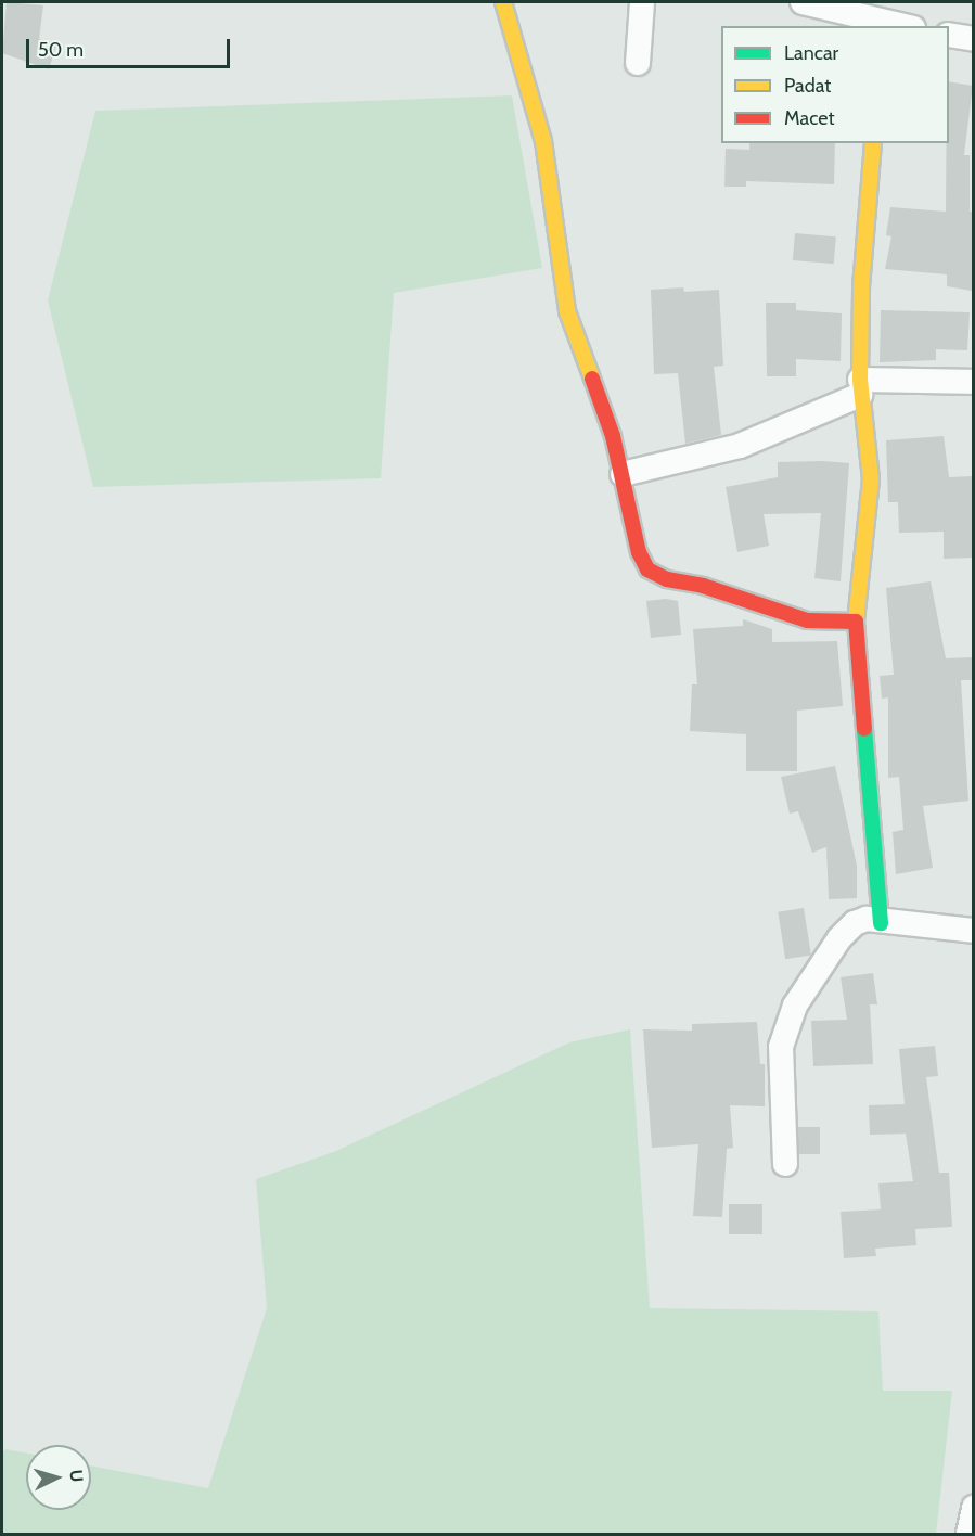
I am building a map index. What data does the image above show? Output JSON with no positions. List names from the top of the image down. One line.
{"legend":["Lancar","Padat","Macet"],"scale_bar":"50 m","north":"right"}
